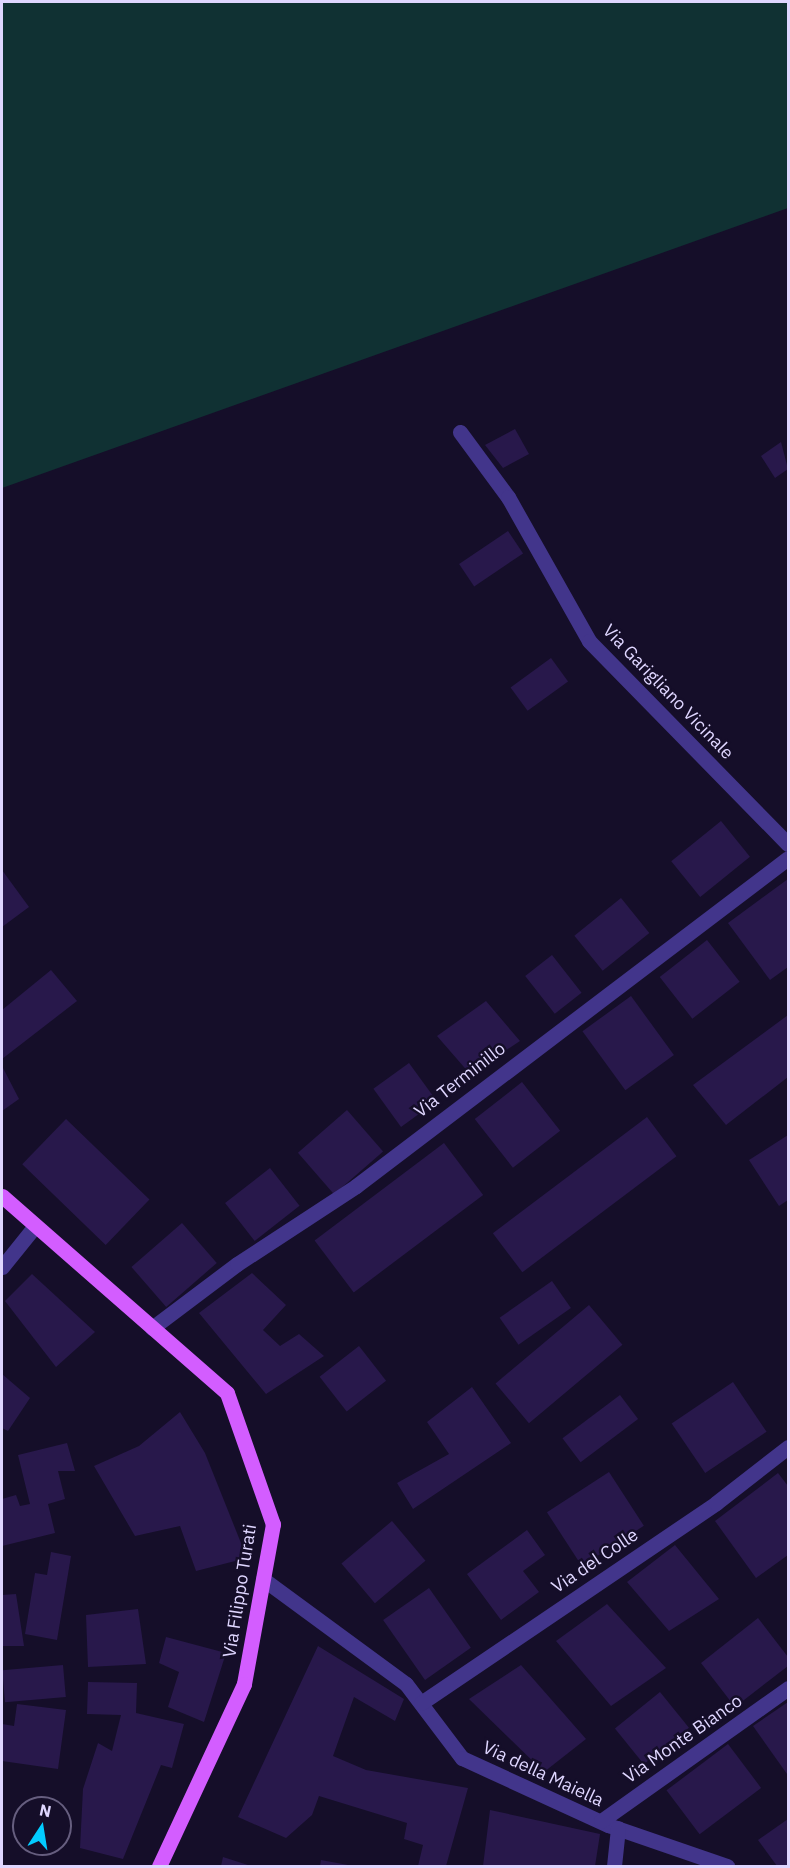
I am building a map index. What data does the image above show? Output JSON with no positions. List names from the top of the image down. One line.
{"streets":{"main road":["Via Filippo Turati"],"street":["Via Garigliano Vicinale","Via Terminillo","Via del Colle","Via Monte Bianco","Via della Maiella"]},"crossings":[["Via Terminillo","Via Filippo Turati"],["Via del Colle","Via della Maiella"],["Via Filippo Turati","Via della Maiella"],["Via Monte Bianco","Via della Maiella"]],"north":"top"}
